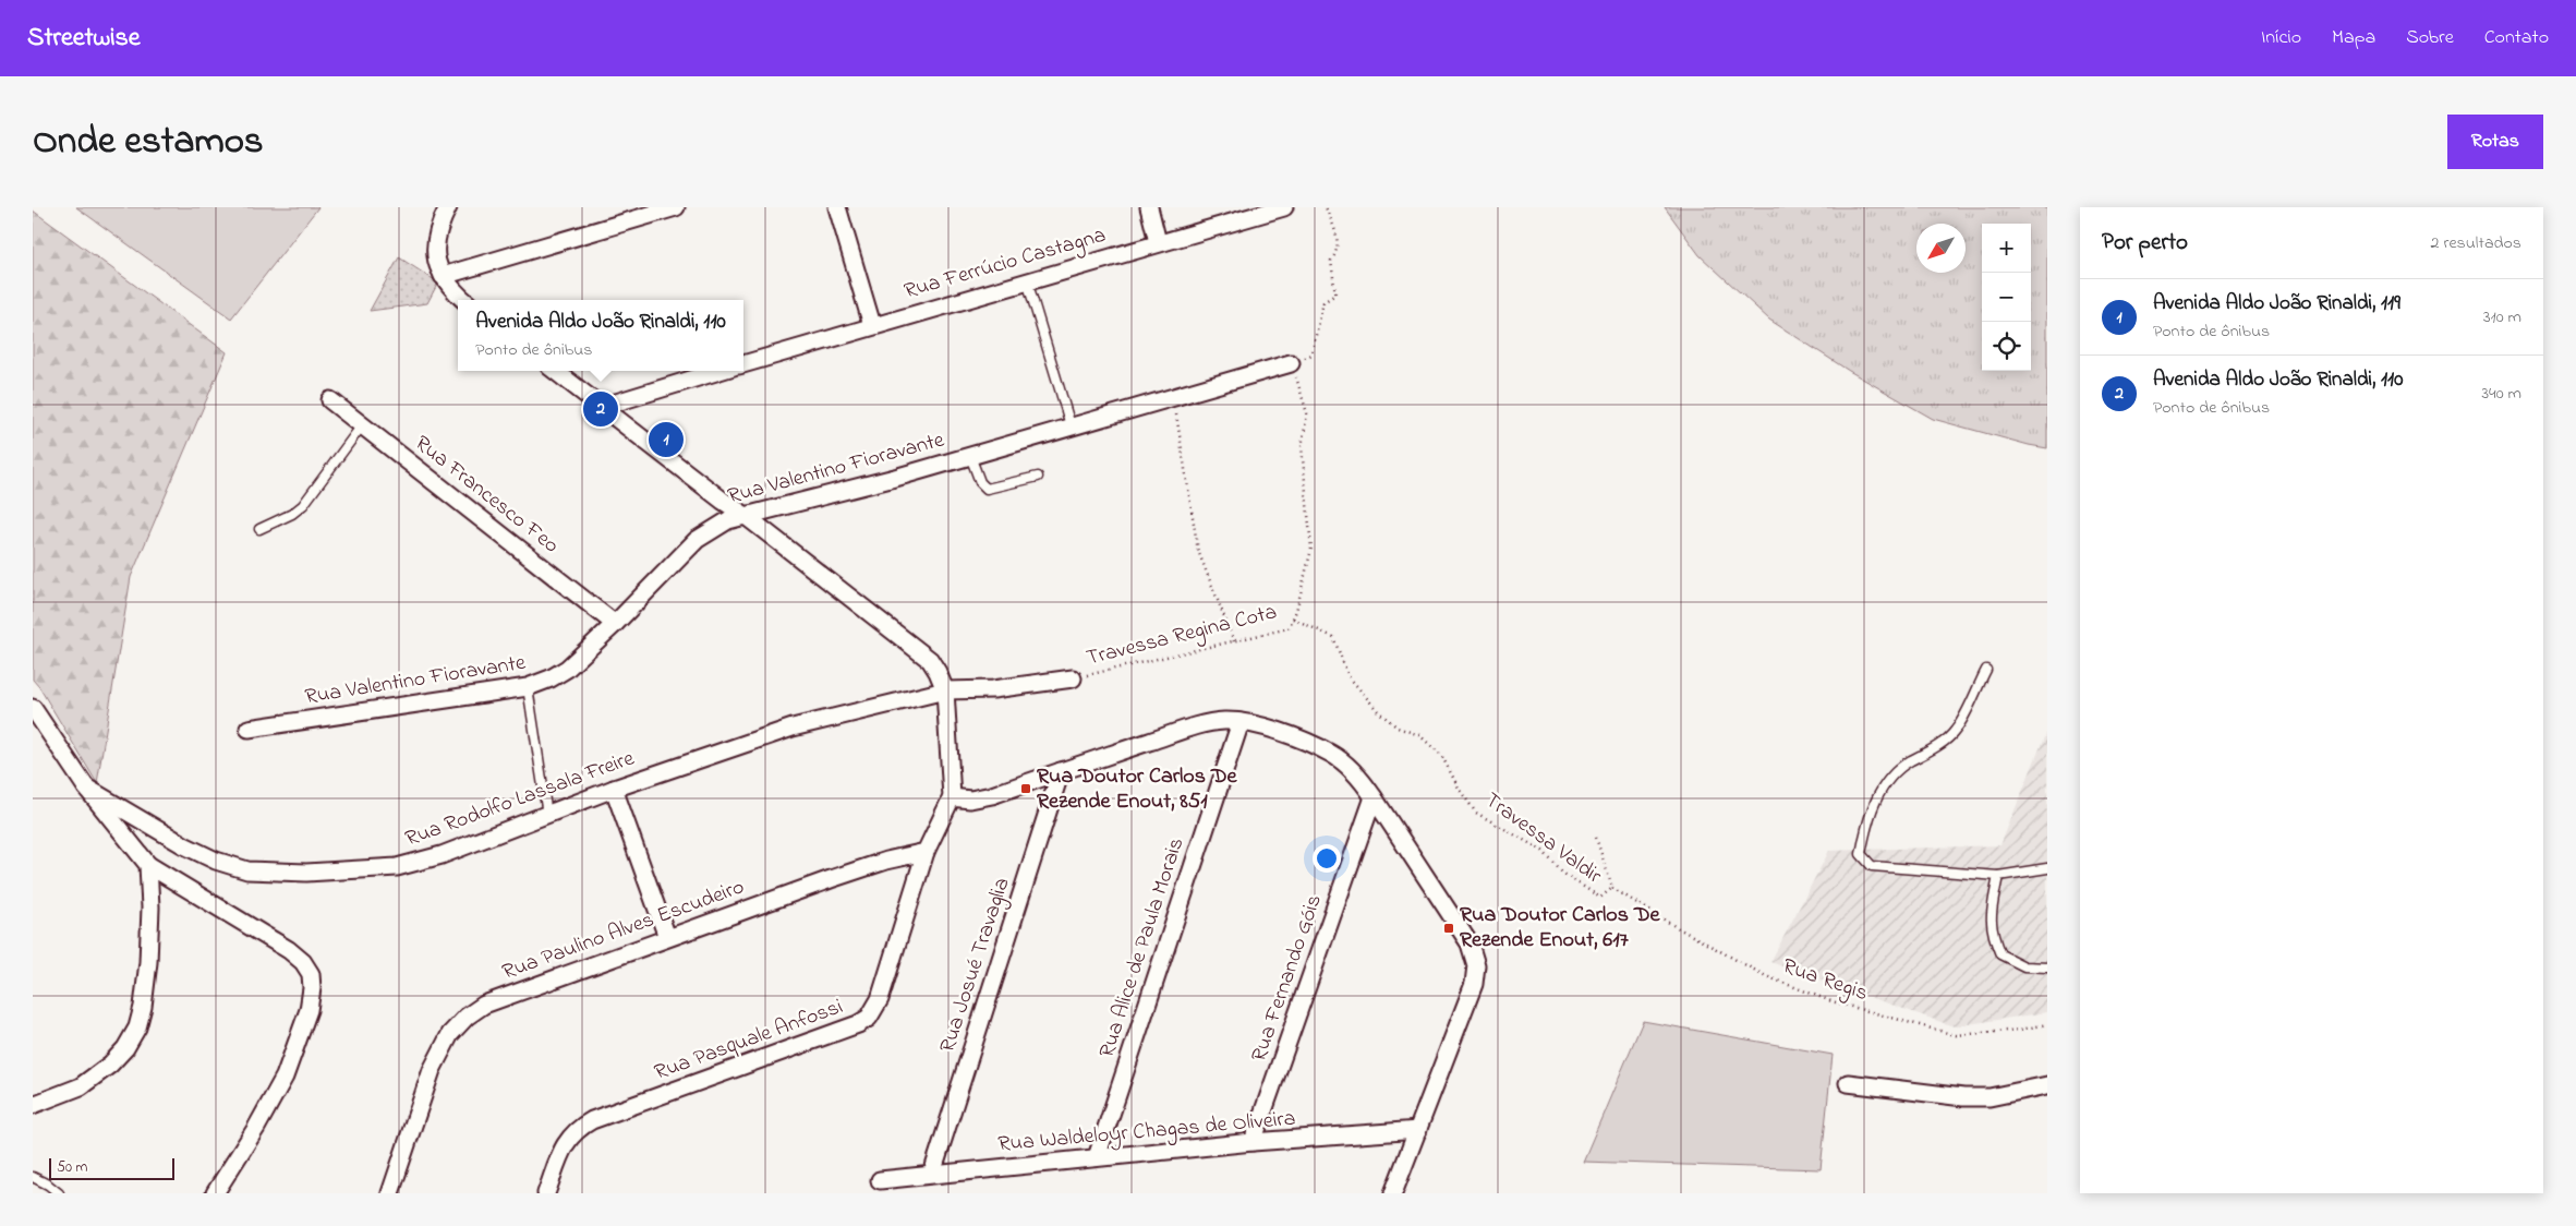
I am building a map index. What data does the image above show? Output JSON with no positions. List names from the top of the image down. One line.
{"streets":{"street":["Rua Ferrúcio Castagna","Rua Valentino Fioravante","Rua Francesco Feo","Rua Rodolfo Lassala Freire","Rua Paulino Alves Escudeiro","Rua Alice de Paula Morais","Rua Josué Travaglia","Rua Fernando Góis","Rua Pasquale Anfossi","Rua Waldeloyr Chagas de Oliveira"],"path":["Travessa Regina Cota","Travessa Valdir","Rua Regis"]},"crossings":[["Rua Valentino Fioravante","Rua Francesco Feo"],["Travessa Regina Cota","Rua Rodolfo Lassala Freire"],["Travessa Regina Cota","Travessa Valdir"],["Travessa Valdir","Rua Regis"],["Rua Paulino Alves Escudeiro","Rua Pasquale Anfossi"],["Rua Alice de Paula Morais","Rua Waldeloyr Chagas de Oliveira"],["Rua Josué Travaglia","Rua Waldeloyr Chagas de Oliveira"],["Rua Fernando Góis","Rua Waldeloyr Chagas de Oliveira"]],"places":{"transit":["Rua Doutor Carlos De Rezende Enout, 851","Rua Doutor Carlos De Rezende Enout, 617"]},"scale_bar":"50 m","north":"bottom left","page":{"header":"Streetwise","nav":["Início","Mapa","Sobre","Contato"],"title":"Onde estamos","buttons":"Rotas","heading":["Por perto","2 resultados"],"map_buttons":["+","−"],"list":[{"mark":"1","name":"Avenida Aldo João Rinaldi, 119","note":"Ponto de ônibus","value":"310 m"},{"mark":"2","name":"Avenida Aldo João Rinaldi, 110","note":"Ponto de ônibus","value":"340 m"}],"popup":["Avenida Aldo João Rinaldi, 110","Ponto de ônibus"],"pins":["2","1"],"scale":"50 m"}}
